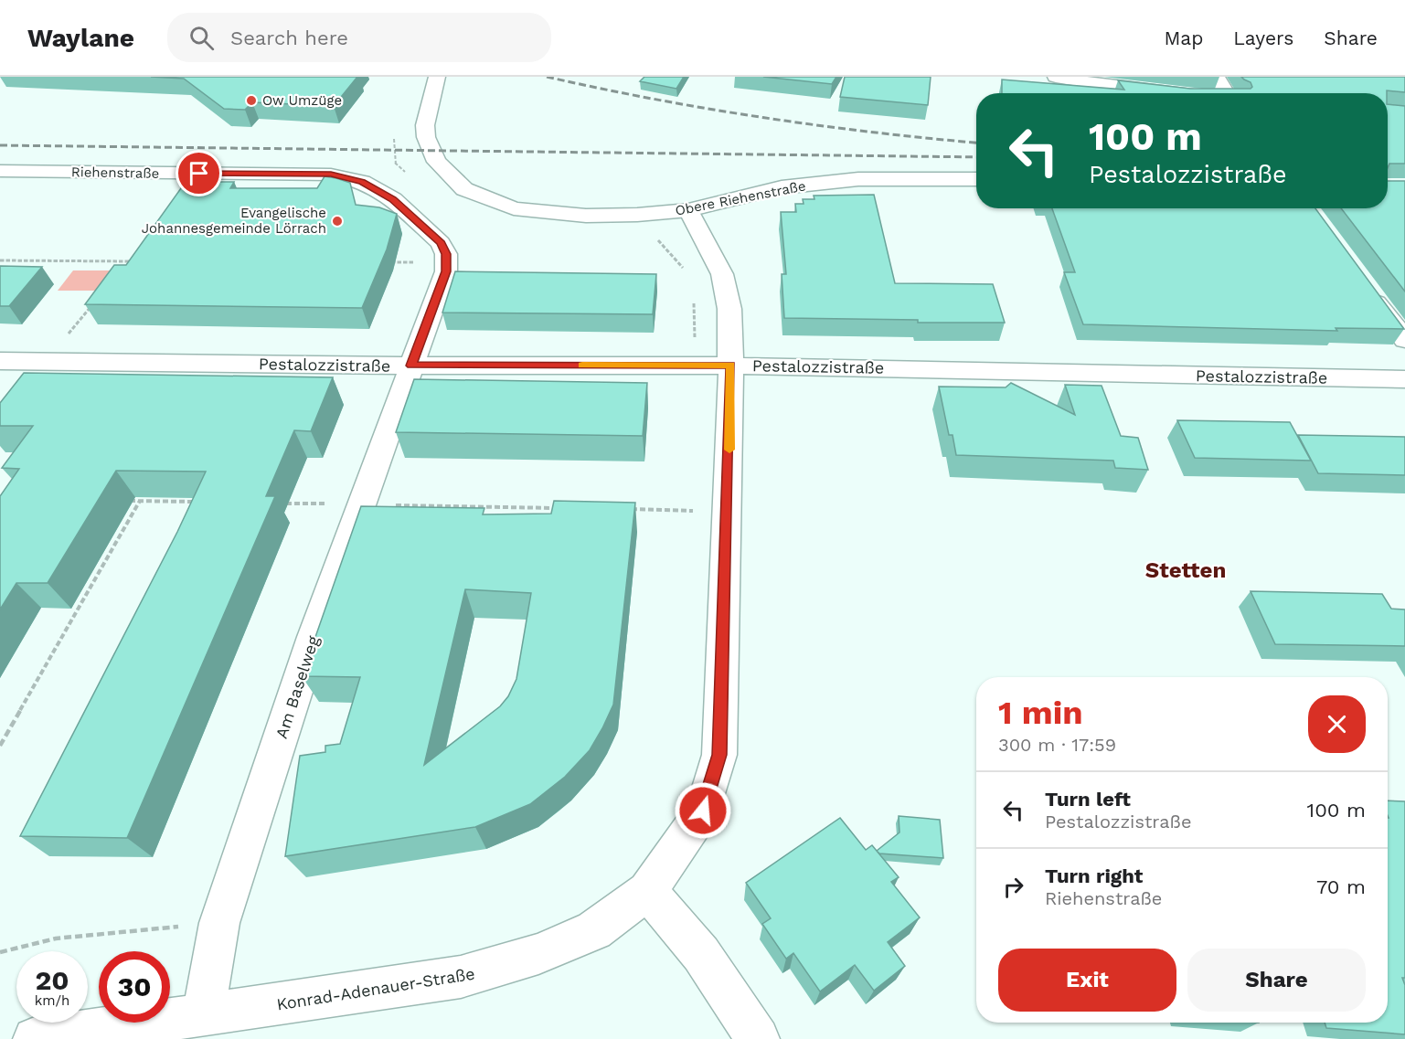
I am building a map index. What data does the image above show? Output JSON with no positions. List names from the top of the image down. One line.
{"streets":{"street":["Riehenstraße","Obere Riehenstraße","Pestalozzistraße","Am Baselweg","Konrad-Adenauer-Straße"]},"crossings":[["Obere Riehenstraße","Konrad-Adenauer-Straße"],["Pestalozzistraße","Am Baselweg"],["Pestalozzistraße","Konrad-Adenauer-Straße"],["Am Baselweg","Konrad-Adenauer-Straße"]],"districts":["Stetten"],"places":["Ow Umzüge","Evangelische Johannesgemeinde Lörrach"],"page":{"header":"Waylane","search":"Search here","nav":["Map","Layers","Share"],"turn":["100 m","Pestalozzistraße"],"heading":["1 min","300 m · 17:59"],"list":[{"name":"Turn left","note":"Pestalozzistraße","value":"100 m"},{"name":"Turn right","note":"Riehenstraße","value":"70 m"}],"buttons":["Exit","Share"],"speed":"20 km/h","limit":"30"}}
